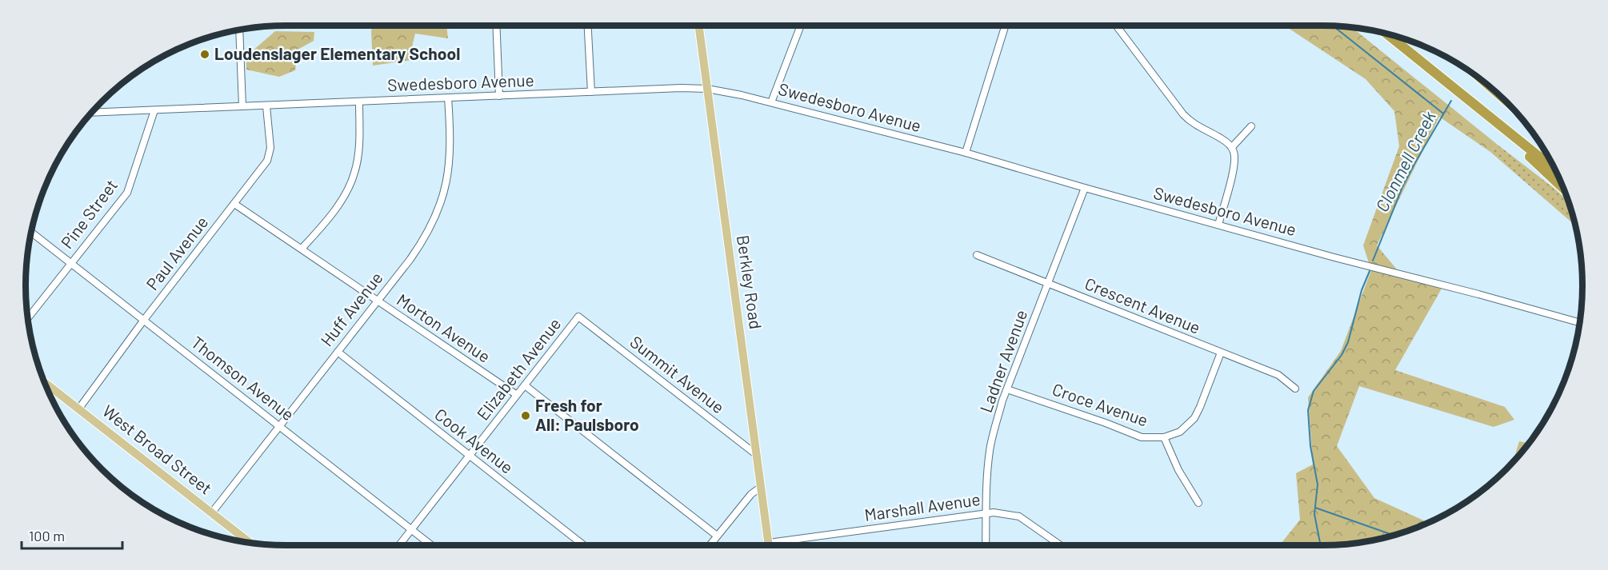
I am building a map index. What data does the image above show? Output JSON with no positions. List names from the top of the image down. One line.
{"streets":{"main road":["Berkley Road","West Broad Street"],"street":["Swedesboro Avenue","Pine Street","Paul Avenue","Crescent Avenue","Huff Avenue","Morton Avenue","Ladner Avenue","Elizabeth Avenue","Summit Avenue","Thomson Avenue","Croce Avenue","Cook Avenue","Marshall Avenue"]},"crossings":[["Swedesboro Avenue","Pine Street"],["Swedesboro Avenue","Paul Avenue"],["Swedesboro Avenue","Berkley Road"],["Swedesboro Avenue","Huff Avenue"],["Swedesboro Avenue","Ladner Avenue"],["Pine Street","Thomson Avenue"],["Paul Avenue","Morton Avenue"],["Paul Avenue","Thomson Avenue"],["Paul Avenue","West Broad Street"],["Berkley Road","Summit Avenue"],["Crescent Avenue","Ladner Avenue"],["Crescent Avenue","Croce Avenue"],["Huff Avenue","Morton Avenue"],["Huff Avenue","Thomson Avenue"],["Huff Avenue","Cook Avenue"],["Huff Avenue","West Broad Street"],["Morton Avenue","Elizabeth Avenue"],["Ladner Avenue","Croce Avenue"],["Ladner Avenue","Marshall Avenue"],["Elizabeth Avenue","Summit Avenue"],["Elizabeth Avenue","Thomson Avenue"],["Elizabeth Avenue","Cook Avenue"]],"water":["Clonmell Creek"],"places":["Loudenslager Elementary School","Fresh for All: Paulsboro"],"scale_bar":"100 m"}
